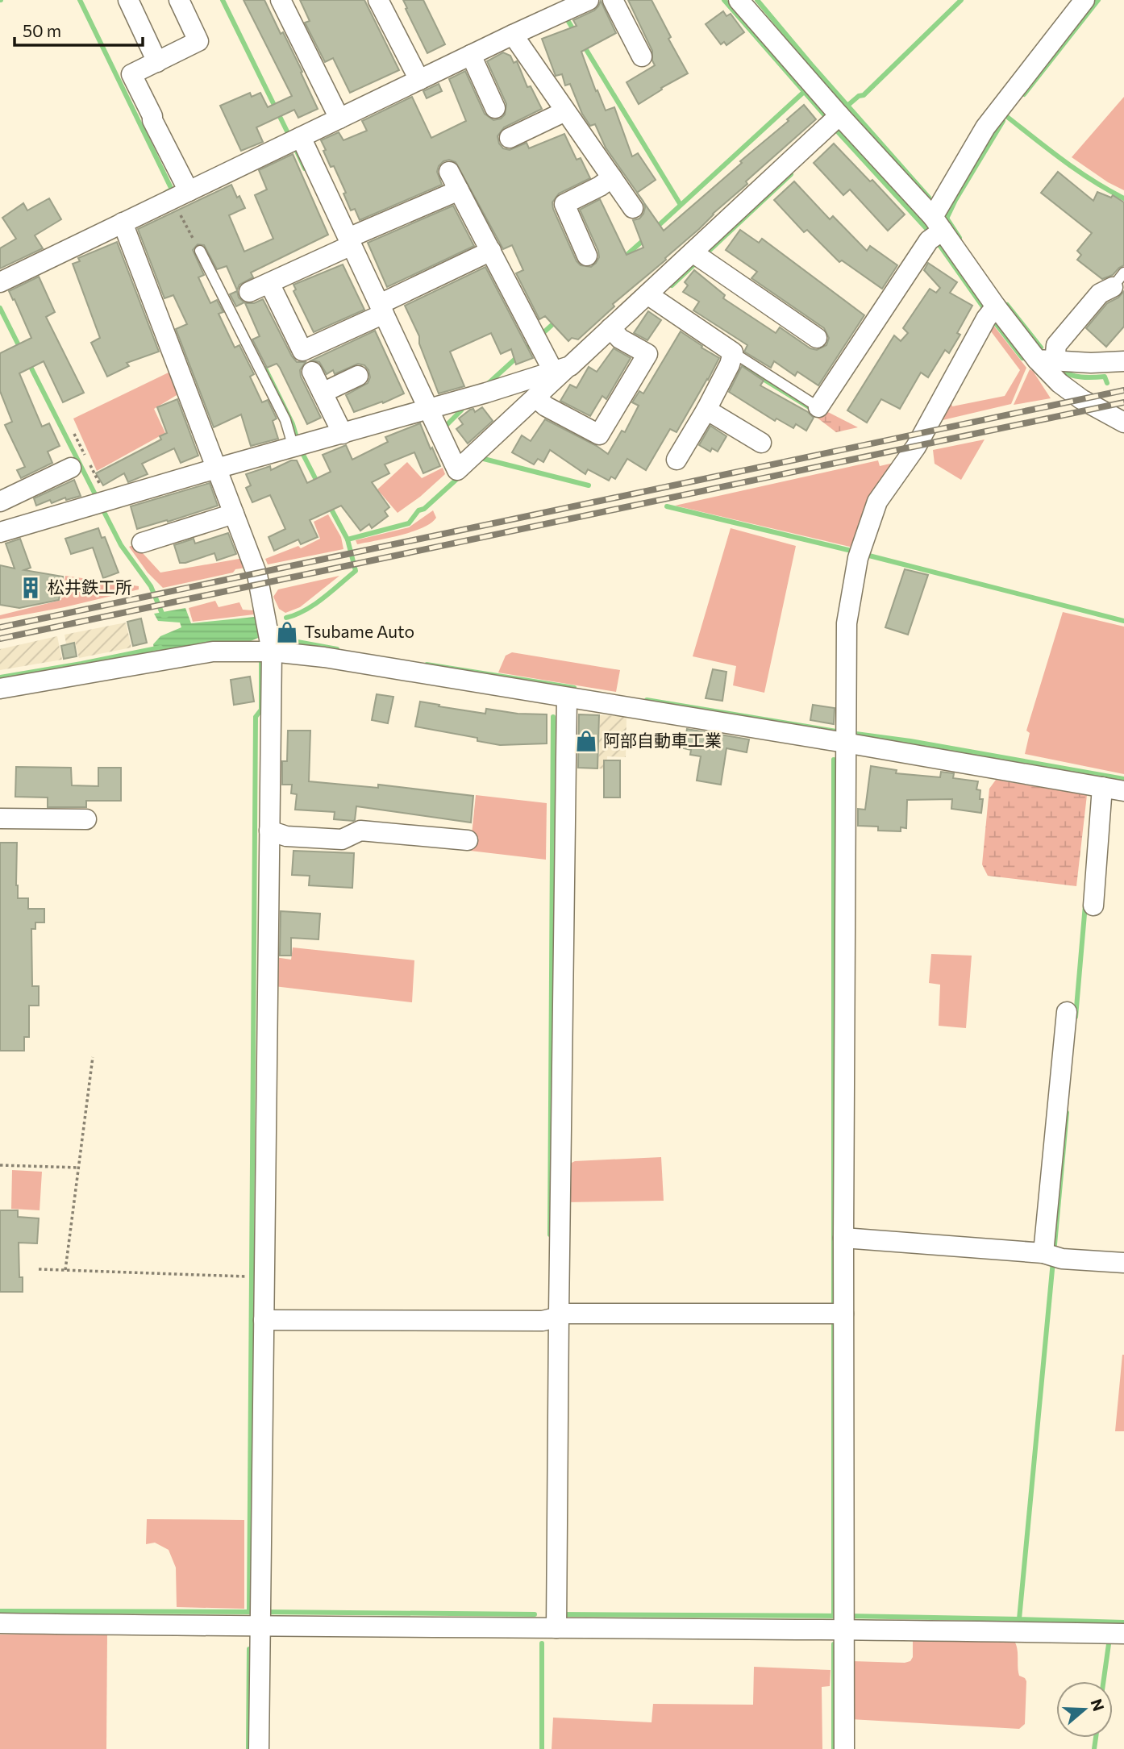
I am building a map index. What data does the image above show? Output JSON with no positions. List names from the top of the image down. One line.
{"places":{"building":["松井鉄工所"],"shop":["Tsubame Auto","阿部自動車工業"]},"scale_bar":"50 m","north":"right"}
